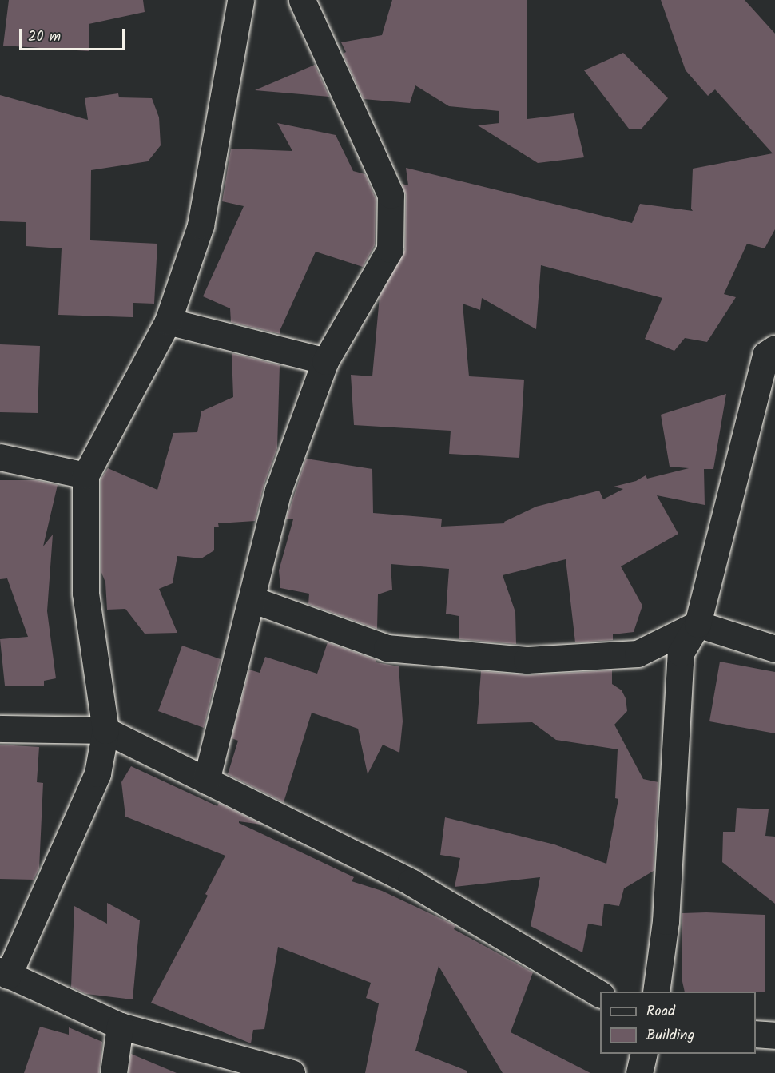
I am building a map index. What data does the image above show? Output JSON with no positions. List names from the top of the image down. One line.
{"legend":["Road","Building"],"scale_bar":"20 m"}
